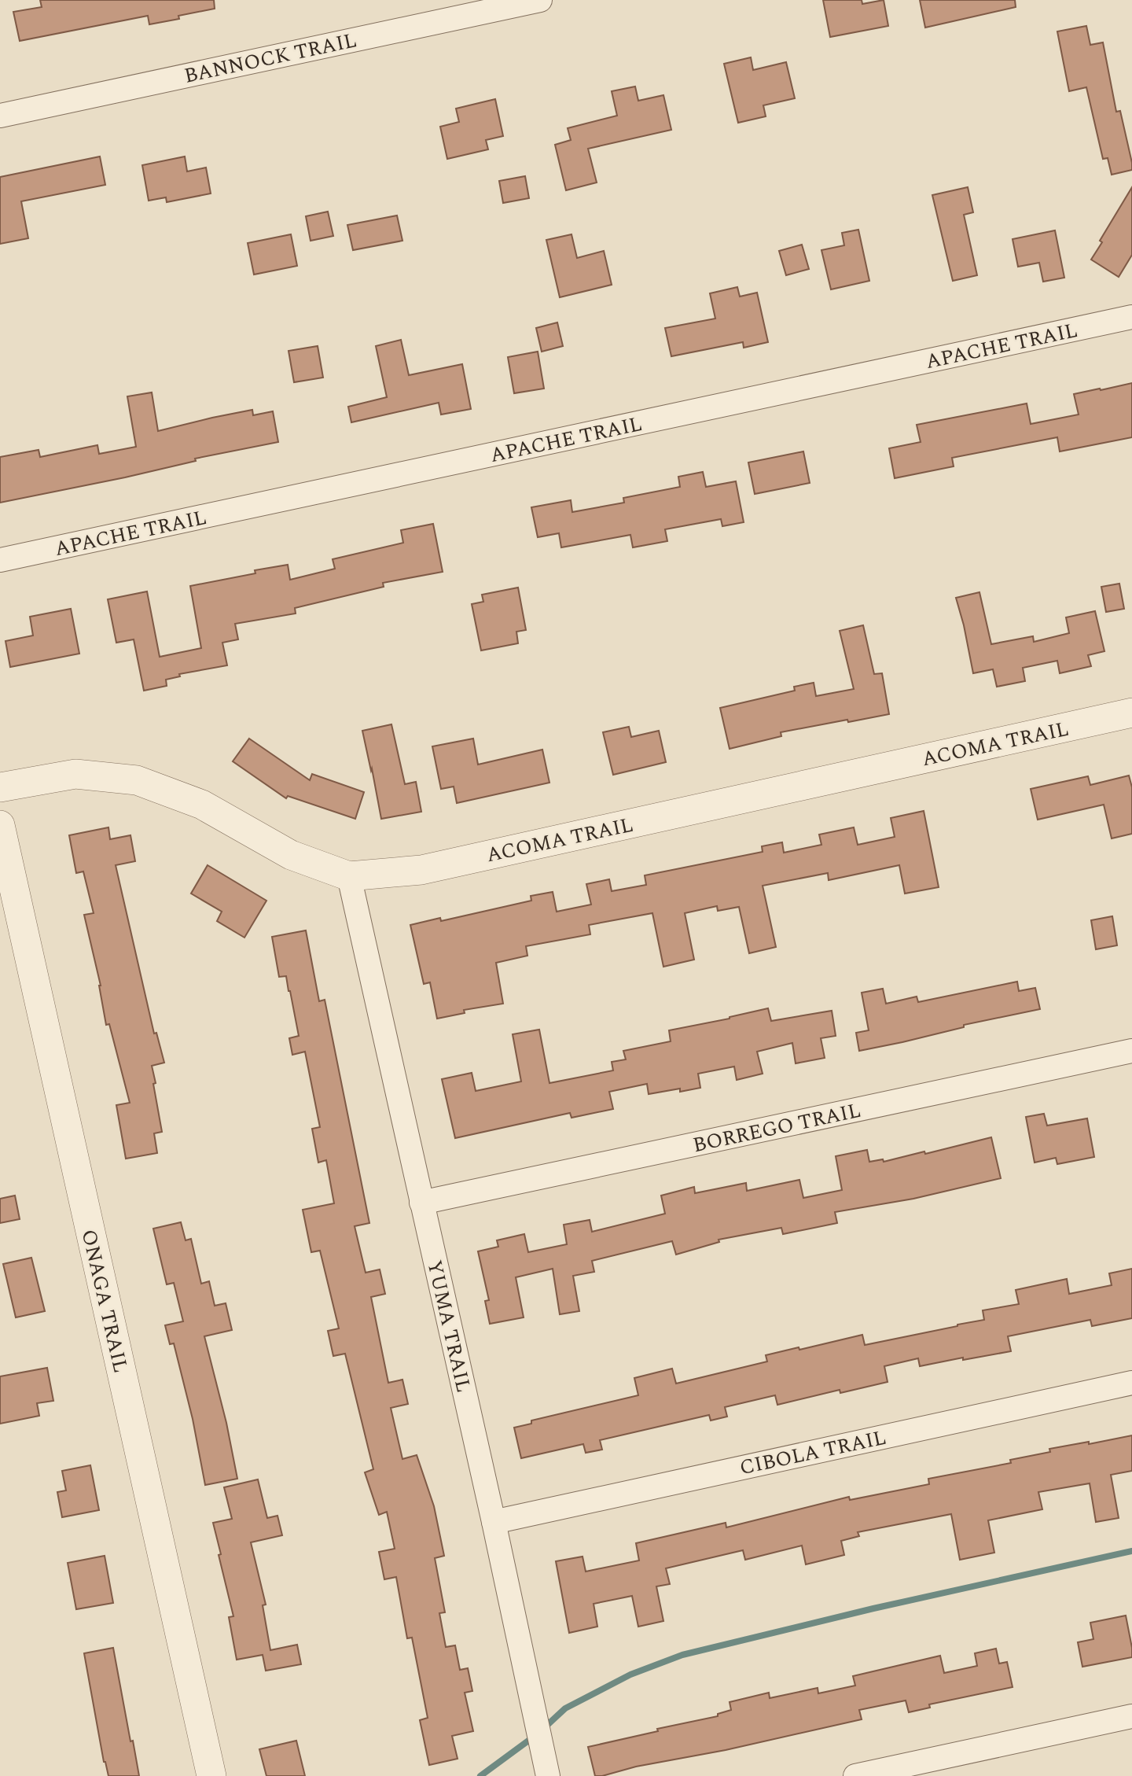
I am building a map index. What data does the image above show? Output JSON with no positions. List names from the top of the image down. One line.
{"streets":{"street":["BANNOCK TRAIL","APACHE TRAIL","ACOMA TRAIL","BORREGO TRAIL","ONAGA TRAIL","YUMA TRAIL","CIBOLA TRAIL"]},"crossings":[["ACOMA TRAIL","YUMA TRAIL"],["BORREGO TRAIL","YUMA TRAIL"],["YUMA TRAIL","CIBOLA TRAIL"]]}
